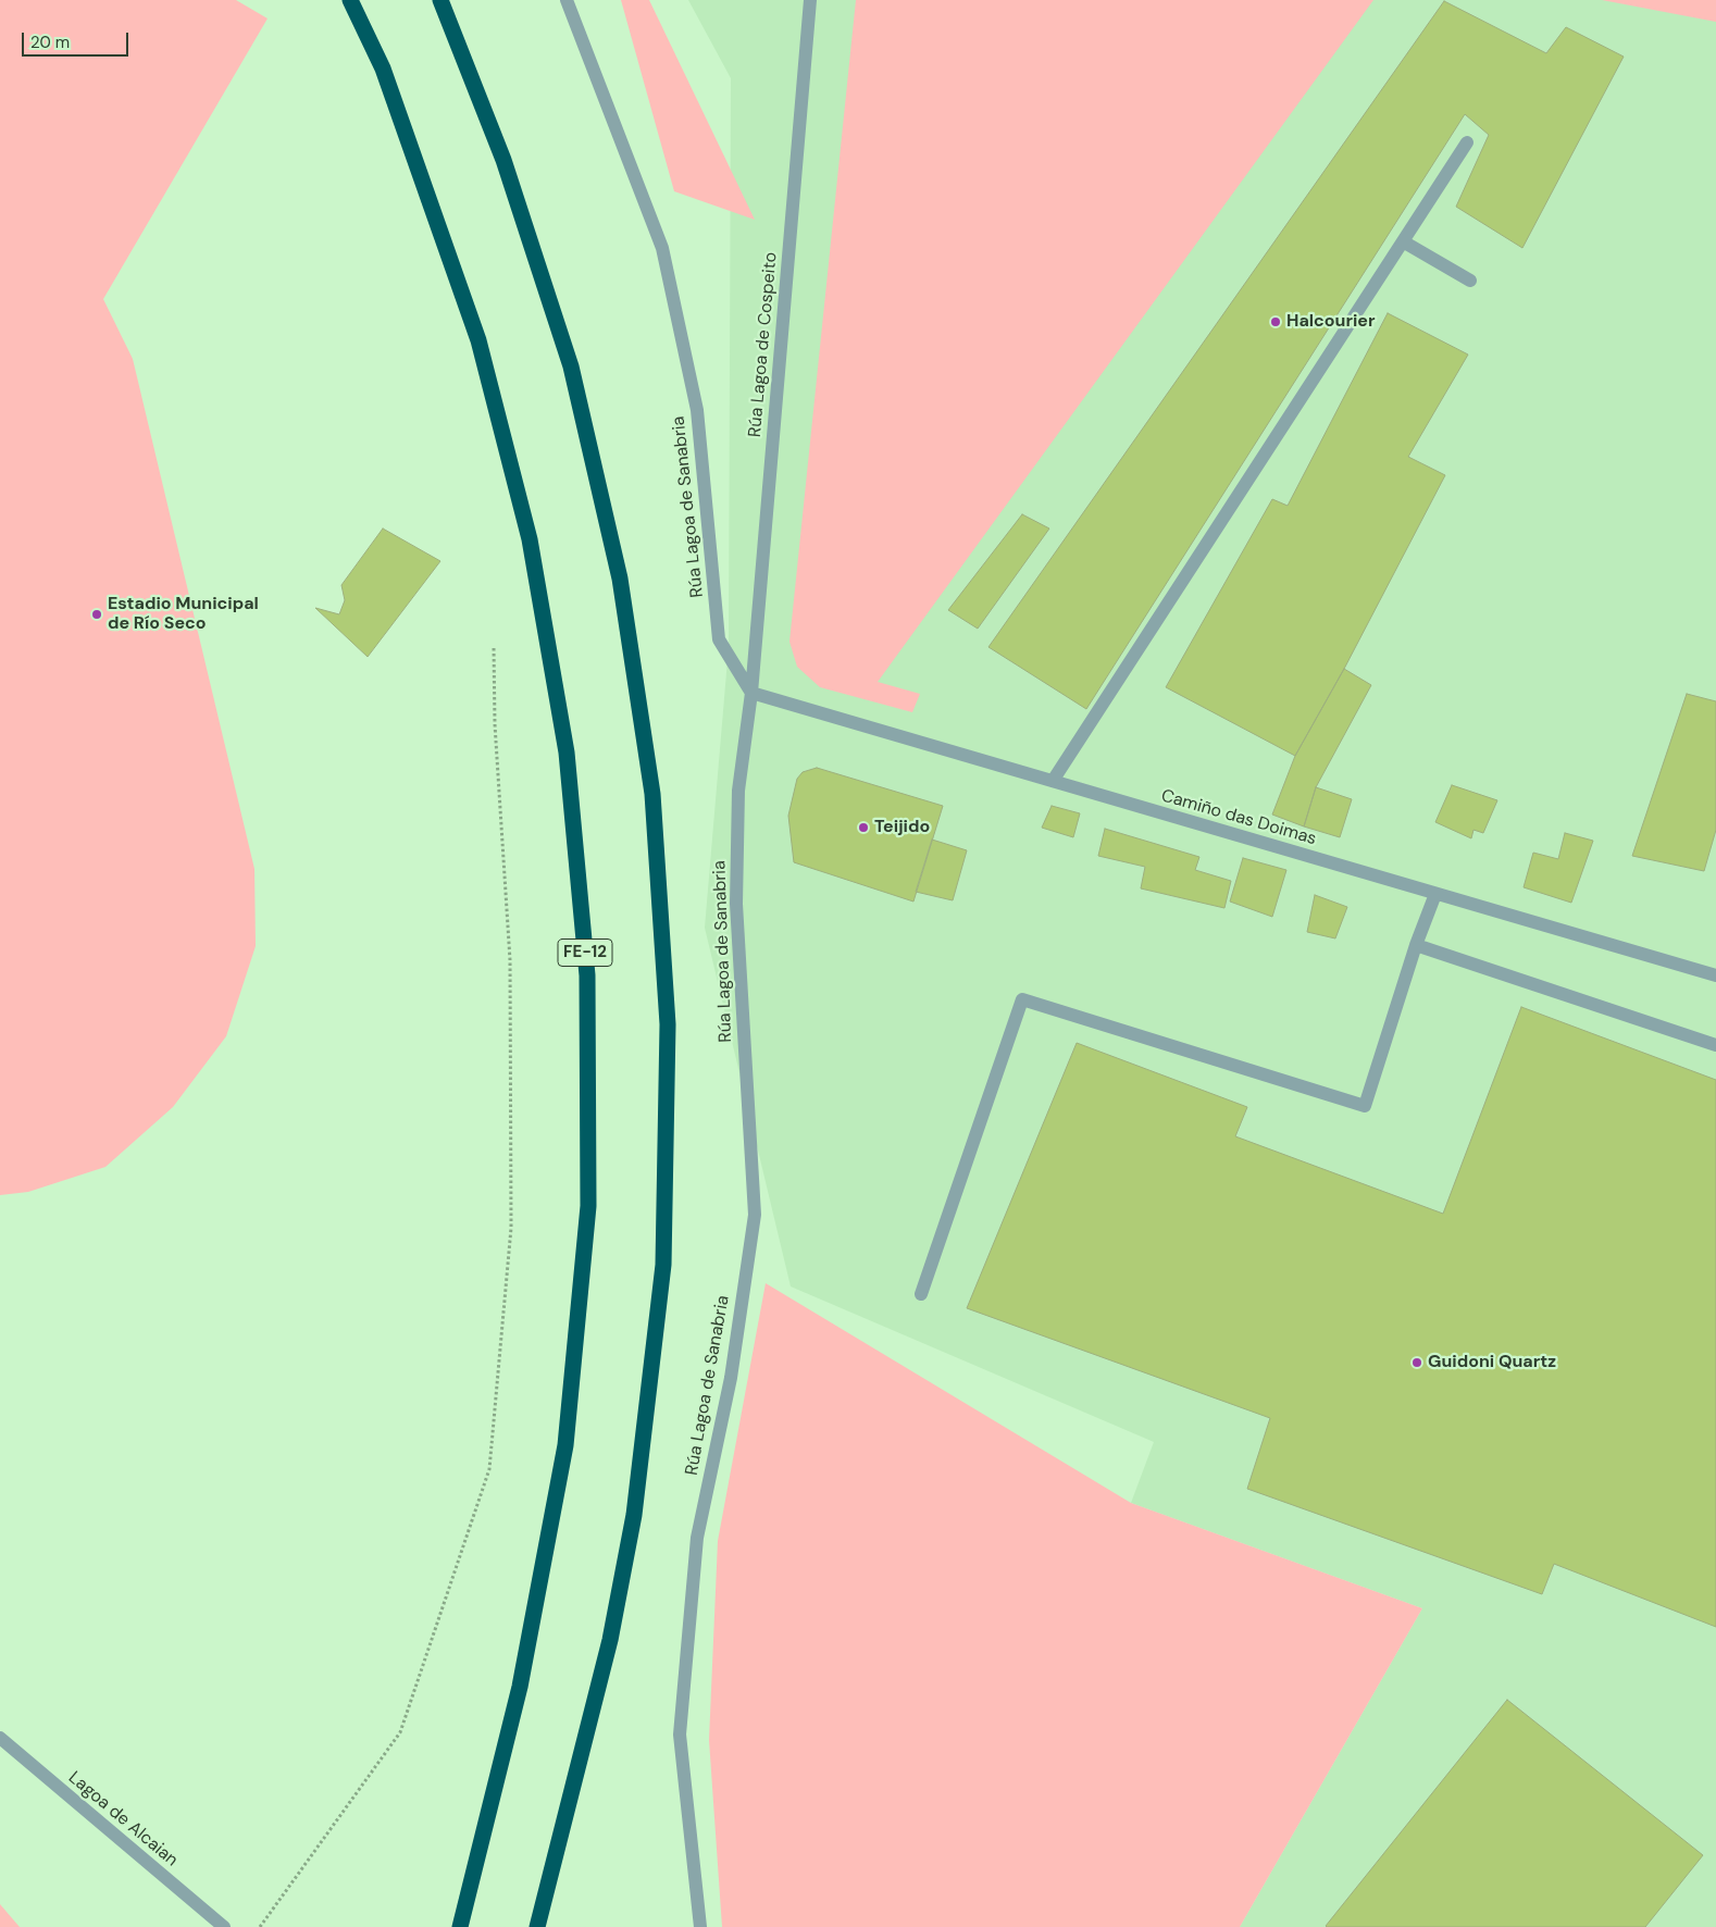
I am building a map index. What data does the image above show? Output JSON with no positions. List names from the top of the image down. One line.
{"streets":{"highway":["FE-12"],"street":["Rúa Lagoa de Cospeito","Rúa Lagoa de Sanabria","Camiño das Doimas","Lagoa de Alcaian"]},"crossings":[["Rúa Lagoa de Cospeito","Rúa Lagoa de Sanabria"],["Rúa Lagoa de Cospeito","Camiño das Doimas"],["Rúa Lagoa de Sanabria","Camiño das Doimas"]],"places":["Halcourier","Estadio Municipal de Río Seco","Teijido","Guidoni Quartz"],"scale_bar":"20 m"}
